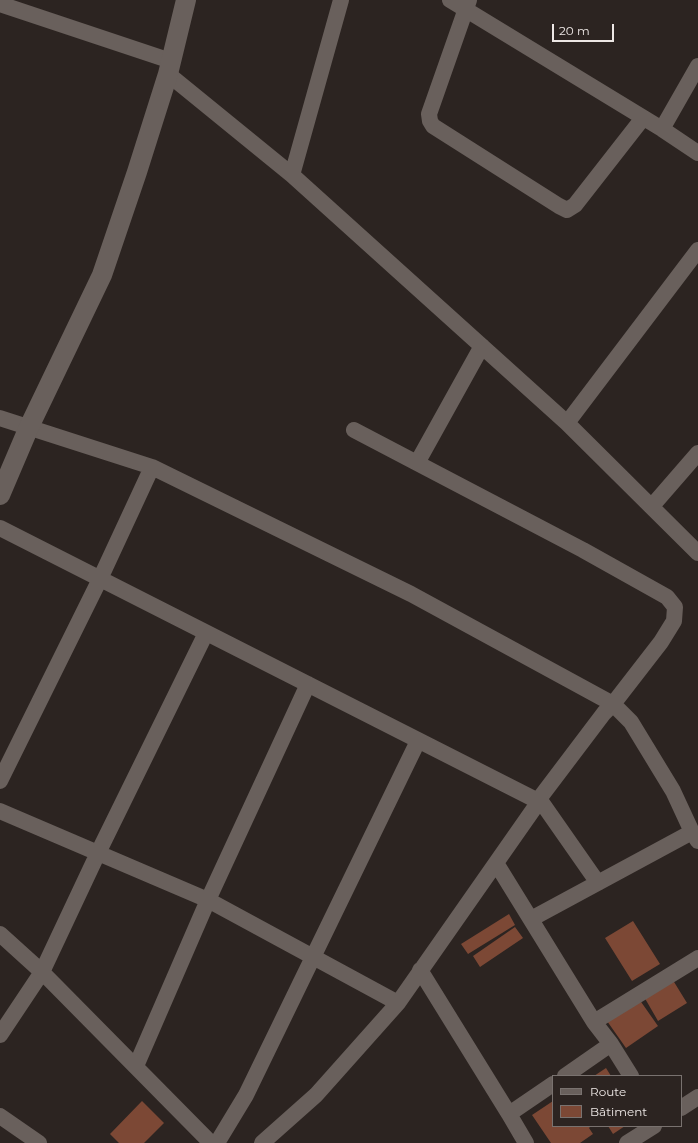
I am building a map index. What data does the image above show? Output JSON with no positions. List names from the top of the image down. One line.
{"legend":["Route","Bâtiment"],"scale_bar":"20 m"}
